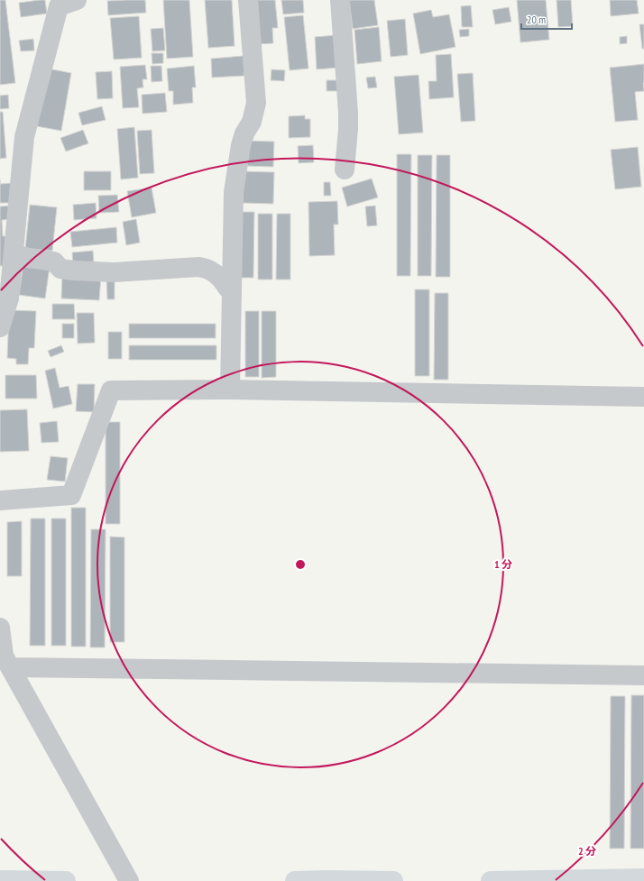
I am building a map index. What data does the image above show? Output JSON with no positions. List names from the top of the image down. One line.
{"scale_bar":"20 m","rings":["1 分","2 分"]}
